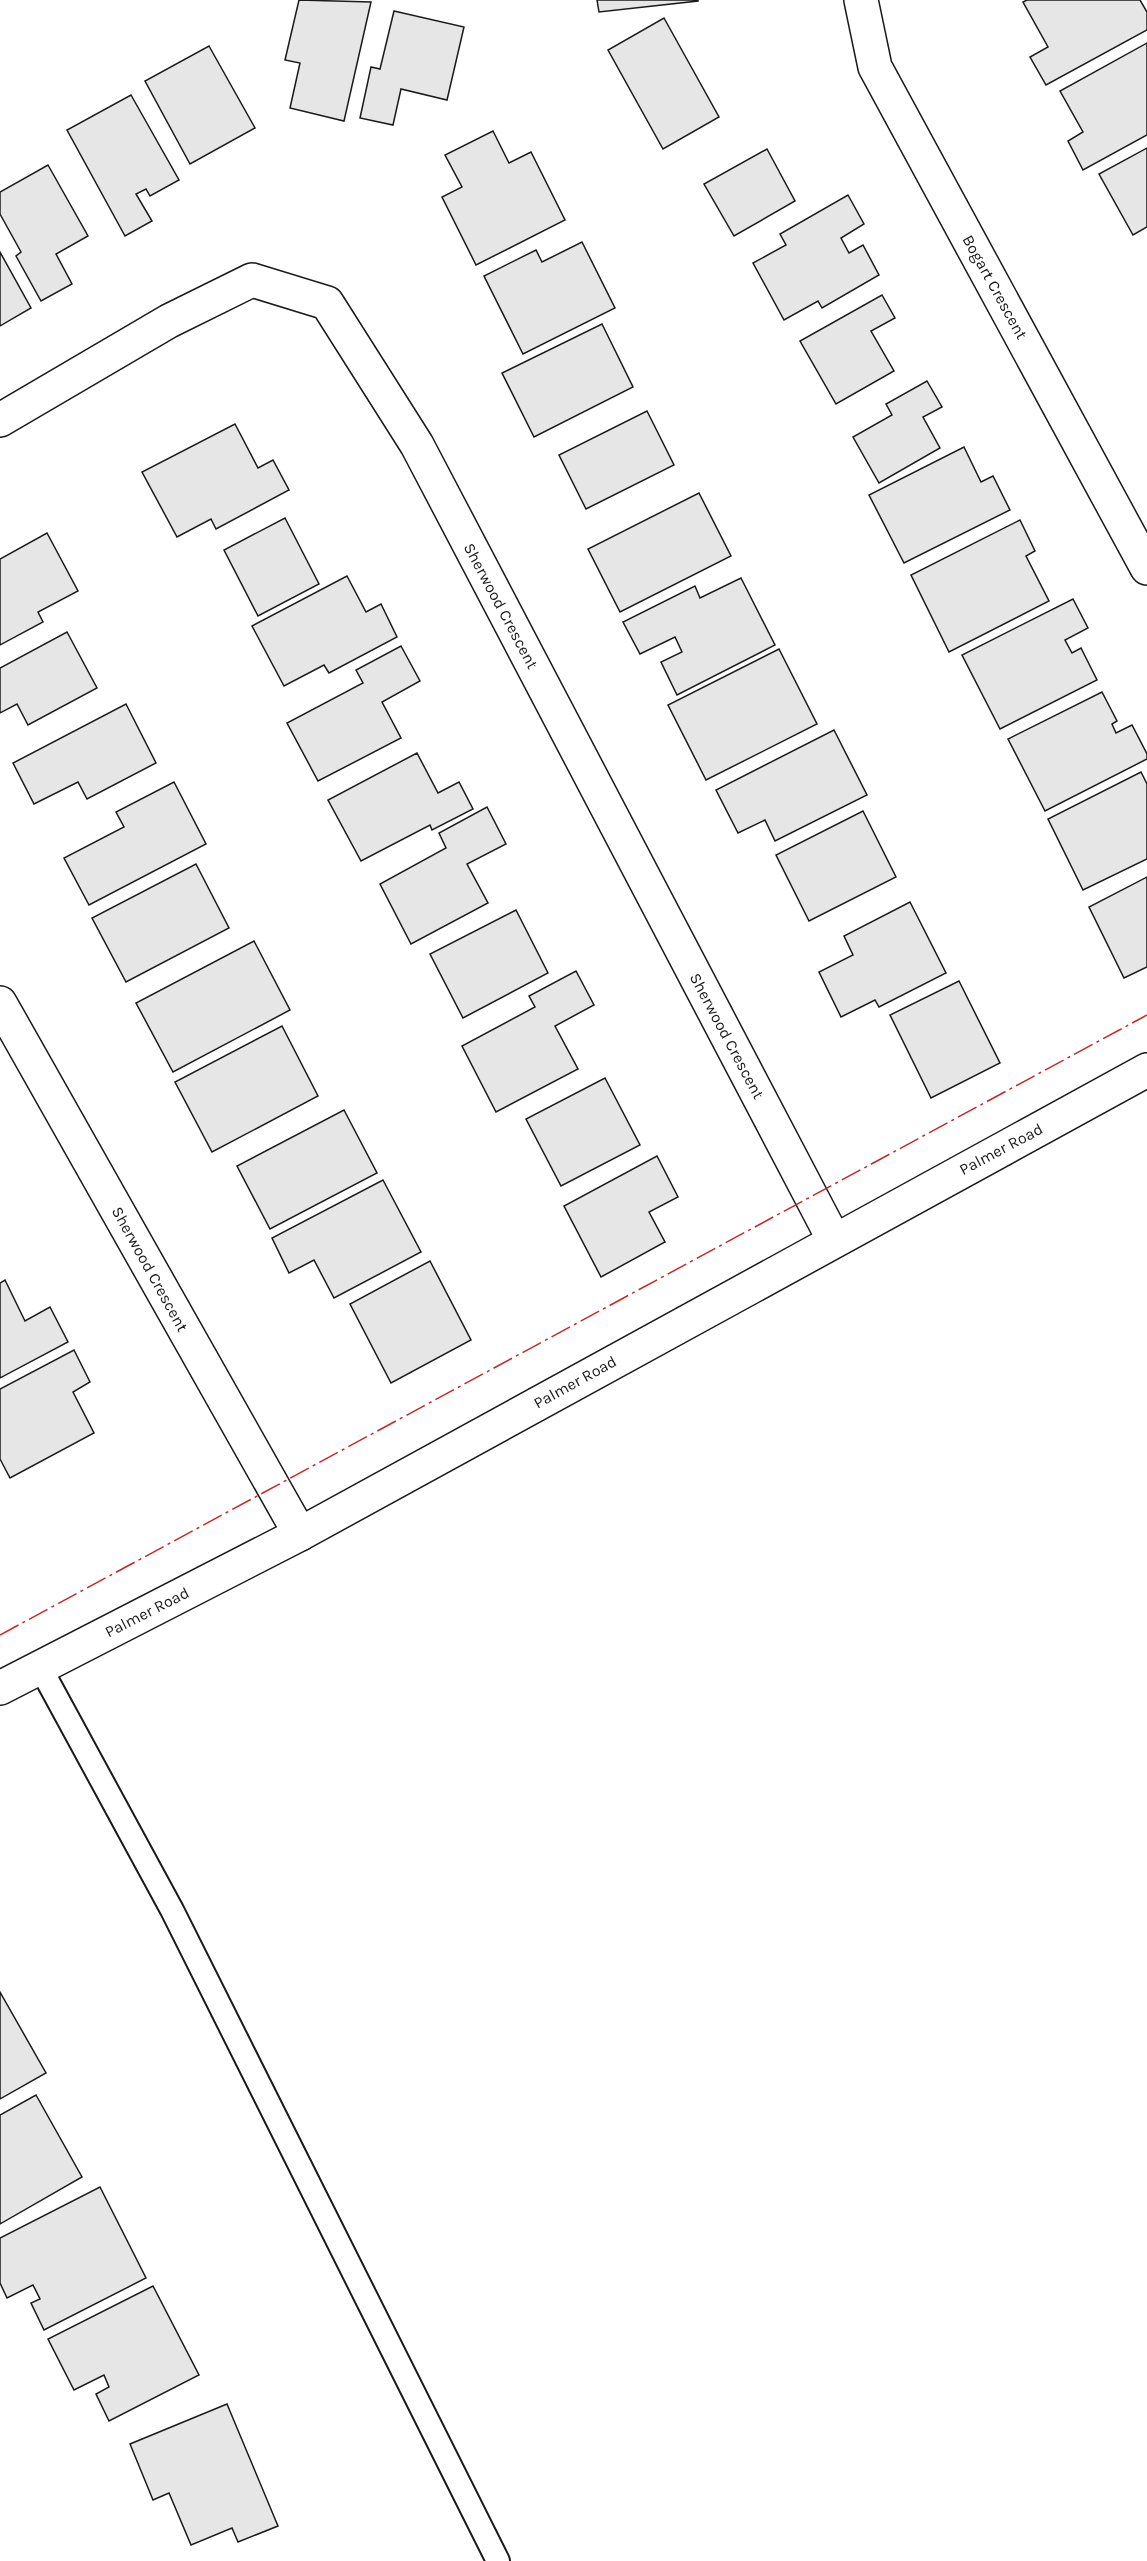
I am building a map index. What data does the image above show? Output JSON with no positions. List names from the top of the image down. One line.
{"streets":{"street":["Bogart Crescent","Sherwood Crescent","Palmer Road"]},"crossings":[["Sherwood Crescent","Palmer Road"]]}
